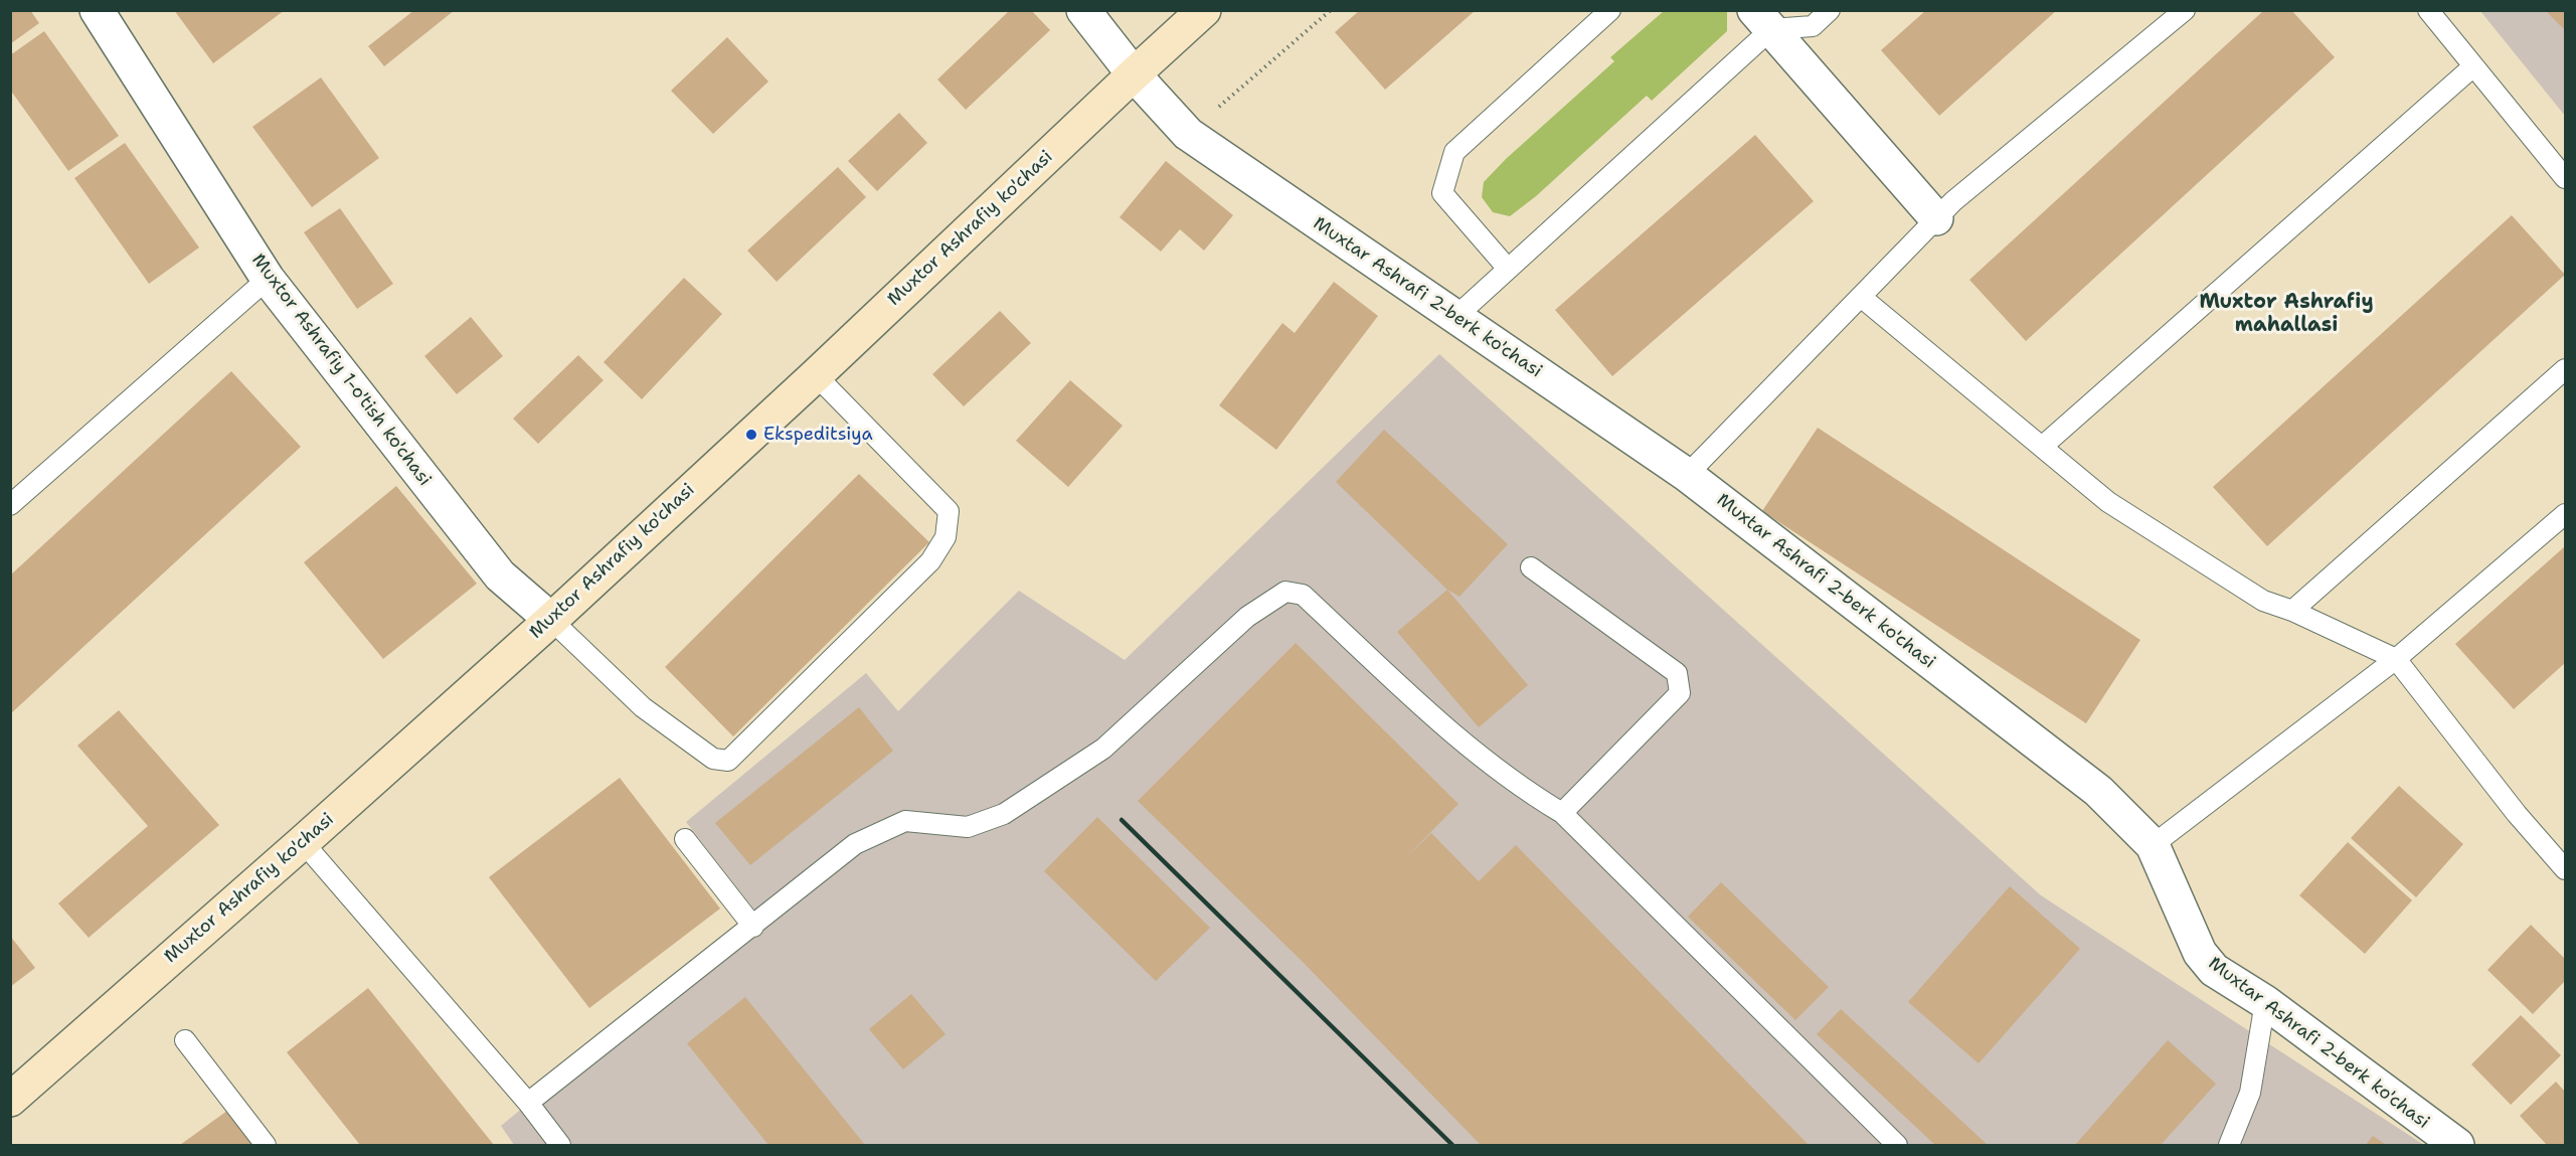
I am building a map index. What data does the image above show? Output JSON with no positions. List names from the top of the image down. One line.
{"streets":{"main road":["Muxtor Ashrafiy ko'chasi"],"street":["Muxtar Ashrafi 2-berk ko'chasi","Muxtor Ashrafiy 1-o'tish ko'chasi"]},"crossings":[["Muxtor Ashrafiy ko'chasi","Muxtar Ashrafi 2-berk ko'chasi"],["Muxtor Ashrafiy ko'chasi","Muxtor Ashrafiy 1-o'tish ko'chasi"]],"districts":["Muxtor Ashrafiy mahallasi"],"places":["Ekspeditsiya"]}
